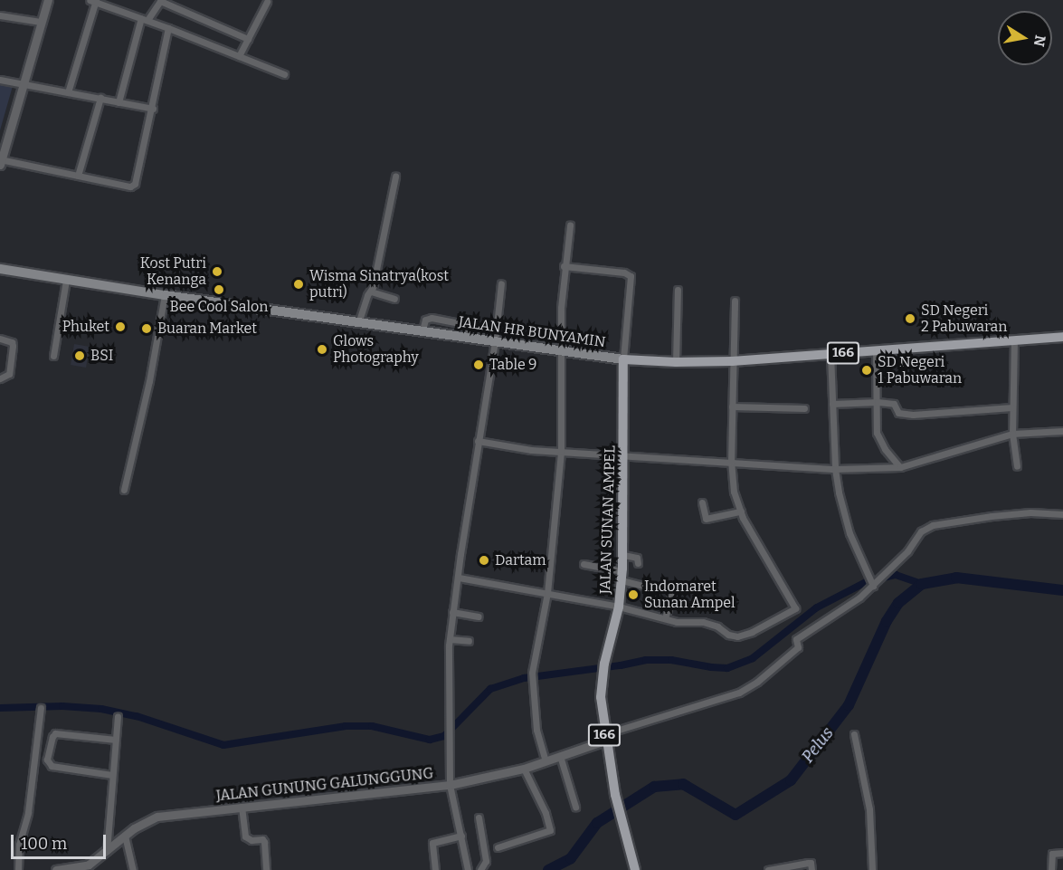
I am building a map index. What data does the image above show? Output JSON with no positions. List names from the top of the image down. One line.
{"streets":{"main road":["JALAN HR BUNYAMIN","166","JALAN SUNAN AMPEL"],"street":["JALAN GUNUNG GALUNGGUNG"]},"crossings":[["JALAN HR BUNYAMIN","JALAN SUNAN AMPEL"],["JALAN SUNAN AMPEL","JALAN GUNUNG GALUNGGUNG"]],"water":["Pelus"],"places":["Kost Putri Kenanga","Wisma Sinatrya(kost putri)","Bee Cool Salon","SD Negeri 2 Pabuwaran","Phuket","Buaran Market","Glows Photography","BSI","Table 9","SD Negeri 1 Pabuwaran","Dartam","Indomaret Sunan Ampel"],"scale_bar":"100 m","north":"right"}
